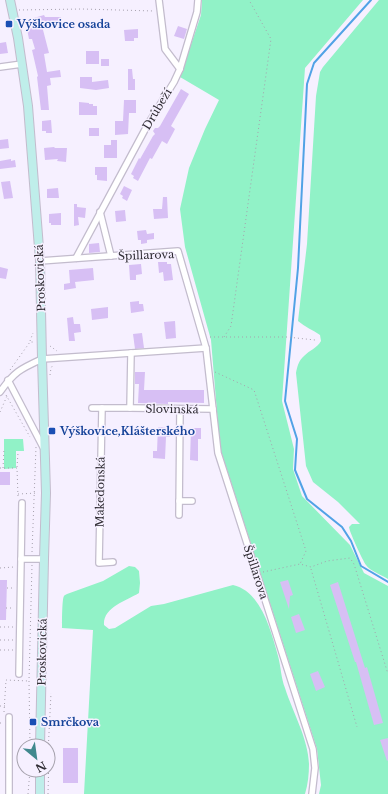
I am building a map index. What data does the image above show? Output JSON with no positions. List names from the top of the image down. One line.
{"streets":{"street":["Drůbeží","Špillarova","Proskovická","Slovinská","Makedonská"]},"crossings":[["Drůbeží","Špillarova"],["Špillarova","Proskovická"],["Špillarova","Slovinská"],["Slovinská","Makedonská"]],"places":{"transit":["Výškovice osada","Výškovice,Klášterského","Smrčkova"]},"north":"bottom right"}
